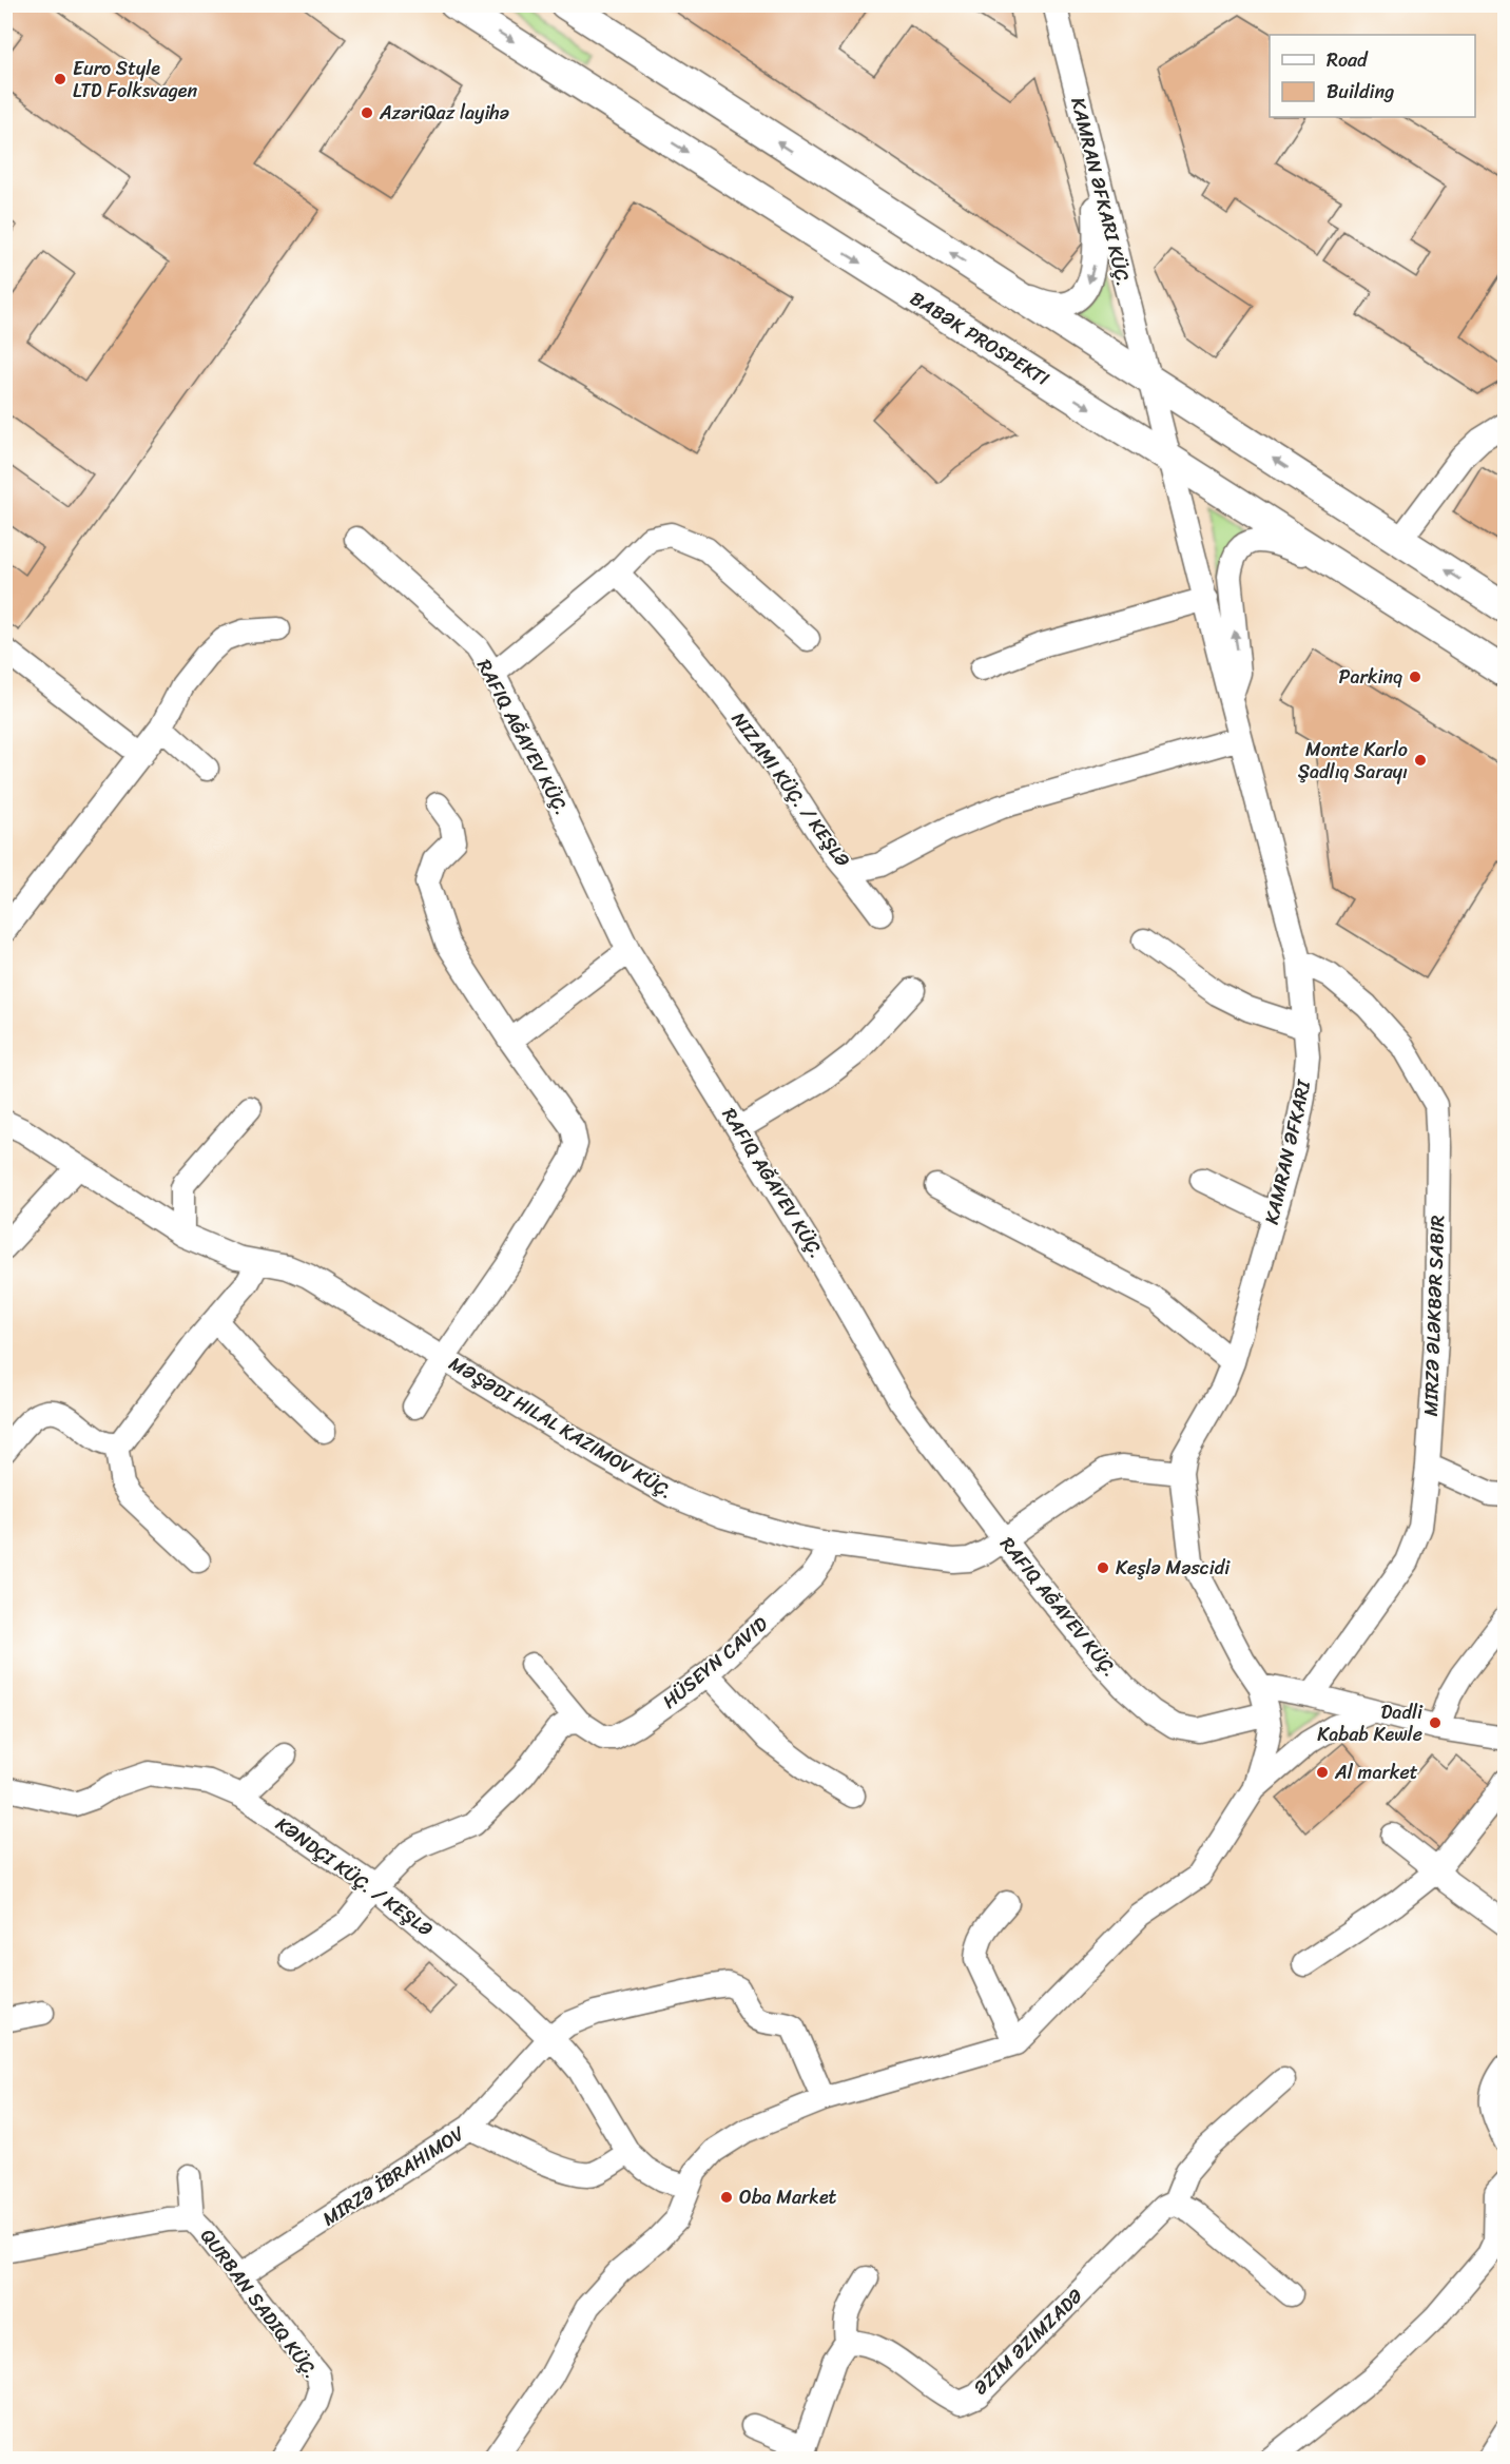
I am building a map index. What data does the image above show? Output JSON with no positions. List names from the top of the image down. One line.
{"streets":{"main road":["BABƏK PROSPEKTI"],"street":["KAMRAN ƏFKARI KÜÇ.","RAFIQ AĞAYEV KÜÇ.","NIZAMI KÜÇ. / KEŞLƏ","KAMRAN ƏFKARI","MIRZƏ ƏLƏKBƏR SABIR","HÜSEYN CAVID","KƏNDÇI KÜÇ. / KEŞLƏ","MIRZƏ İBRAHIMOV","ƏZIM ƏZIMZADƏ"]},"crossings":[["KAMRAN ƏFKARI KÜÇ.","BABƏK PROSPEKTI"],["KAMRAN ƏFKARI KÜÇ.","KAMRAN ƏFKARI"],["BABƏK PROSPEKTI","KAMRAN ƏFKARI"],["NIZAMI KÜÇ. / KEŞLƏ","KAMRAN ƏFKARI"],["KAMRAN ƏFKARI","MIRZƏ ƏLƏKBƏR SABIR"],["KƏNDÇI KÜÇ. / KEŞLƏ","MIRZƏ İBRAHIMOV"]],"places":["Euro Style LTD Folksvagen","AzəriQaz layihə","Parkinq","Monte Karlo Şadlıq Sarayı","Keşlə Məscidi","Dadli Kabab Kewle","Al market","Oba Market"],"legend":["Road","Building"]}
